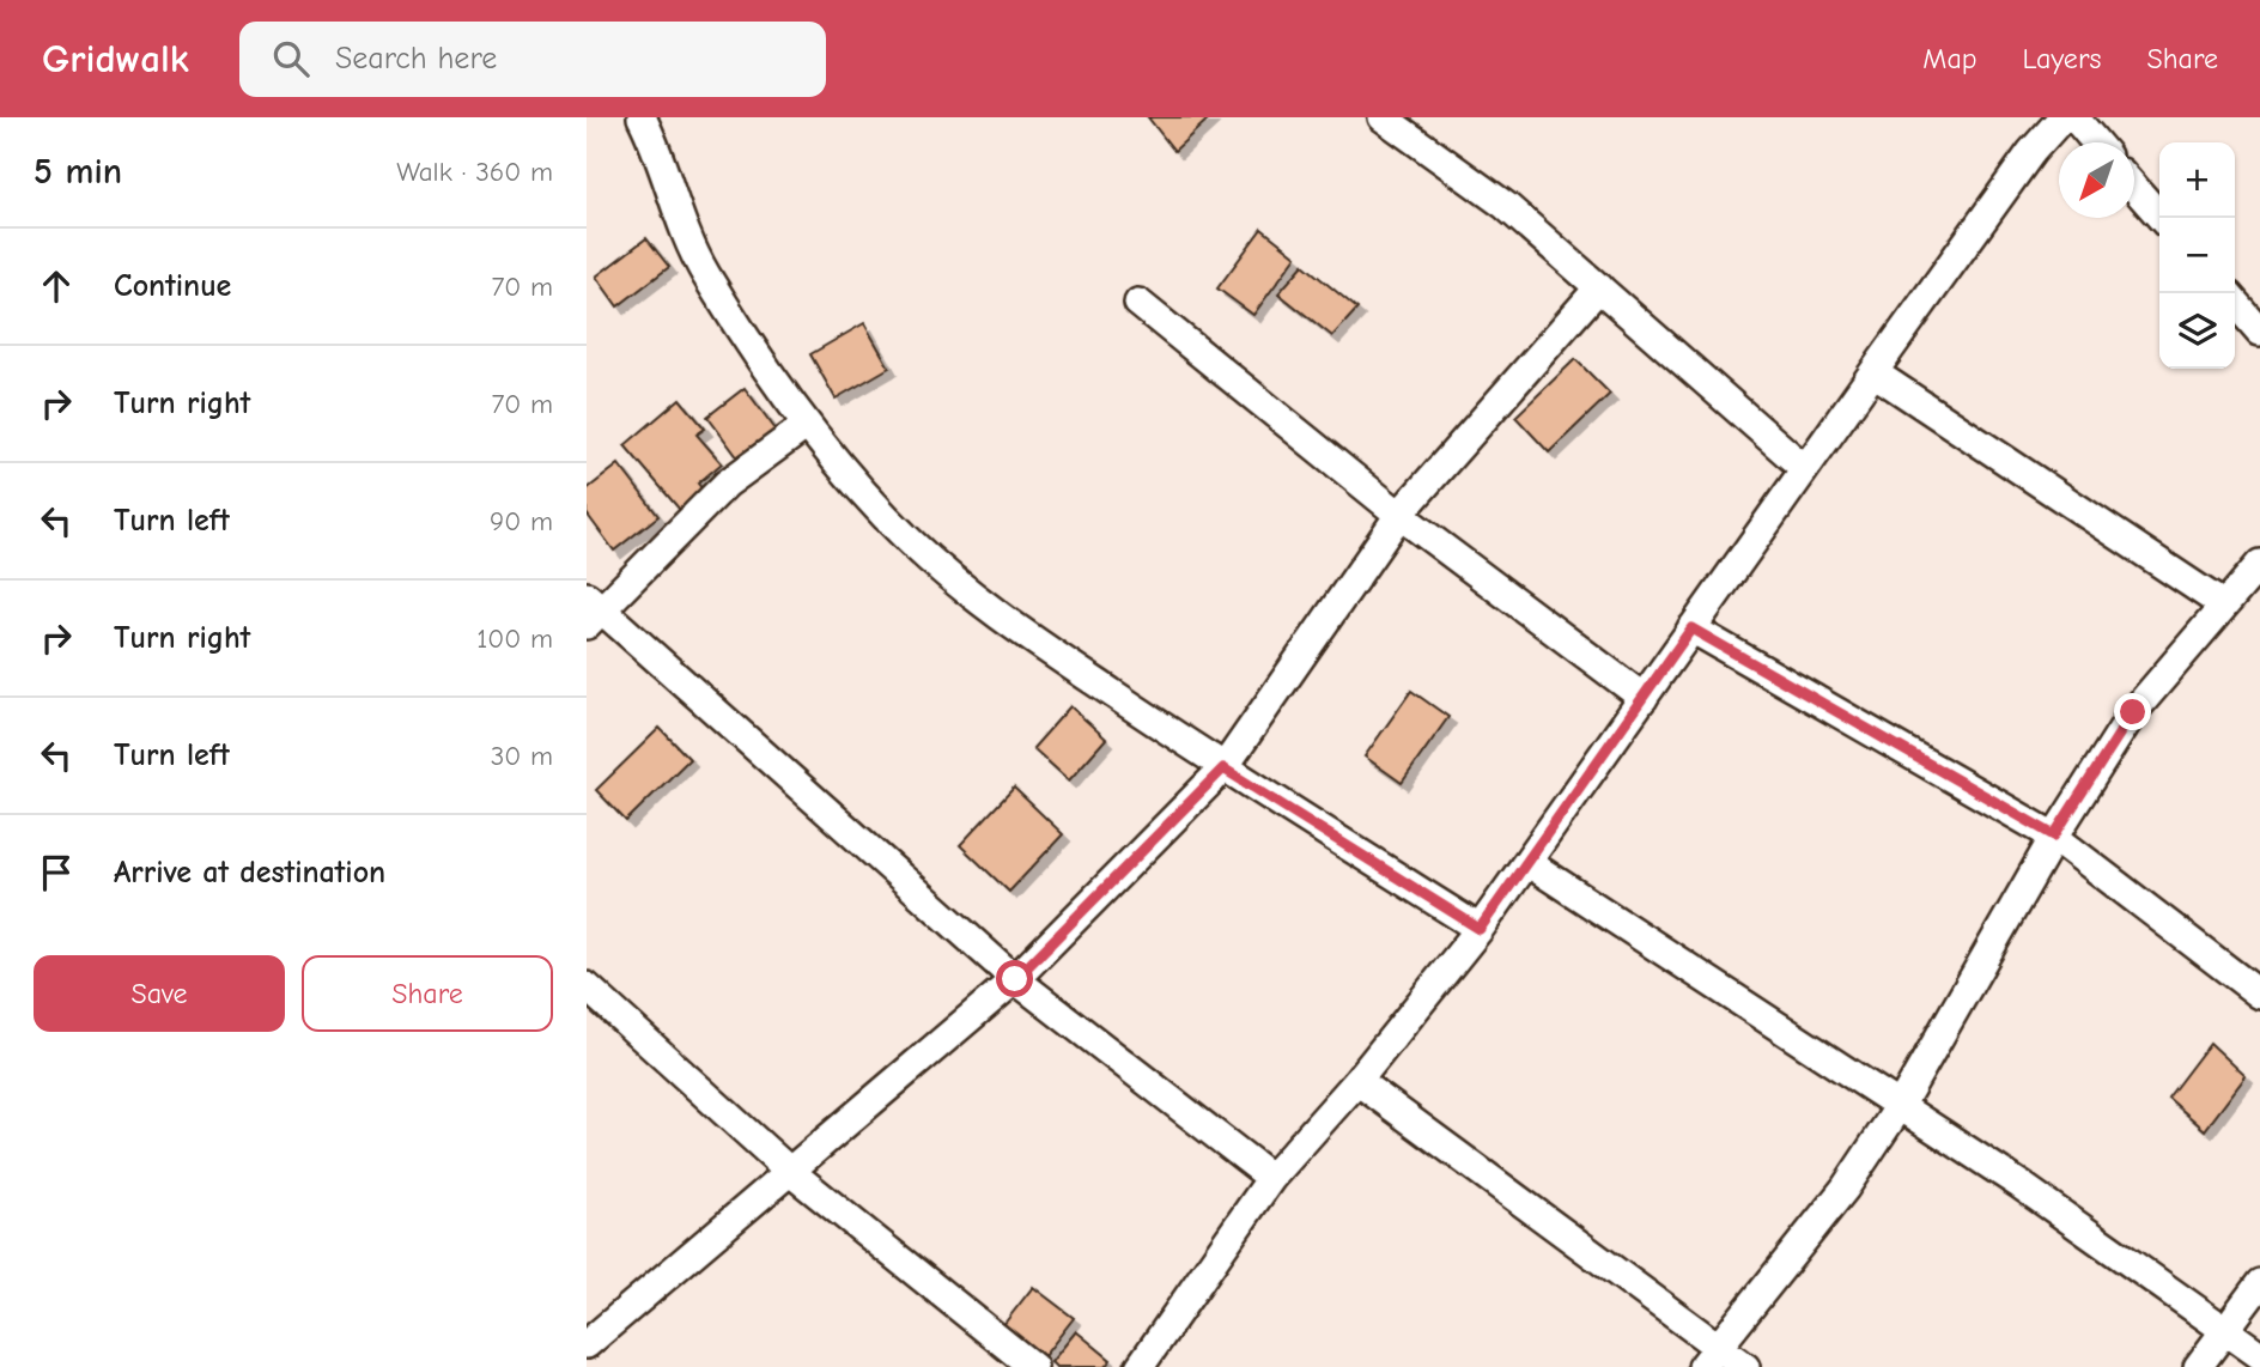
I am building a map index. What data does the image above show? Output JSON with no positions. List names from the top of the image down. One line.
{"north":"bottom left","page":{"header":"Gridwalk","search":"Search here","nav":["Map","Layers","Share"],"heading":["5 min","Walk · 360 m"],"map_buttons":["+","−"],"list":[["Continue","70 m"],["Turn right","70 m"],["Turn left","90 m"],["Turn right","100 m"],["Turn left","30 m"],"Arrive at destination"],"buttons":["Save","Share"]}}
